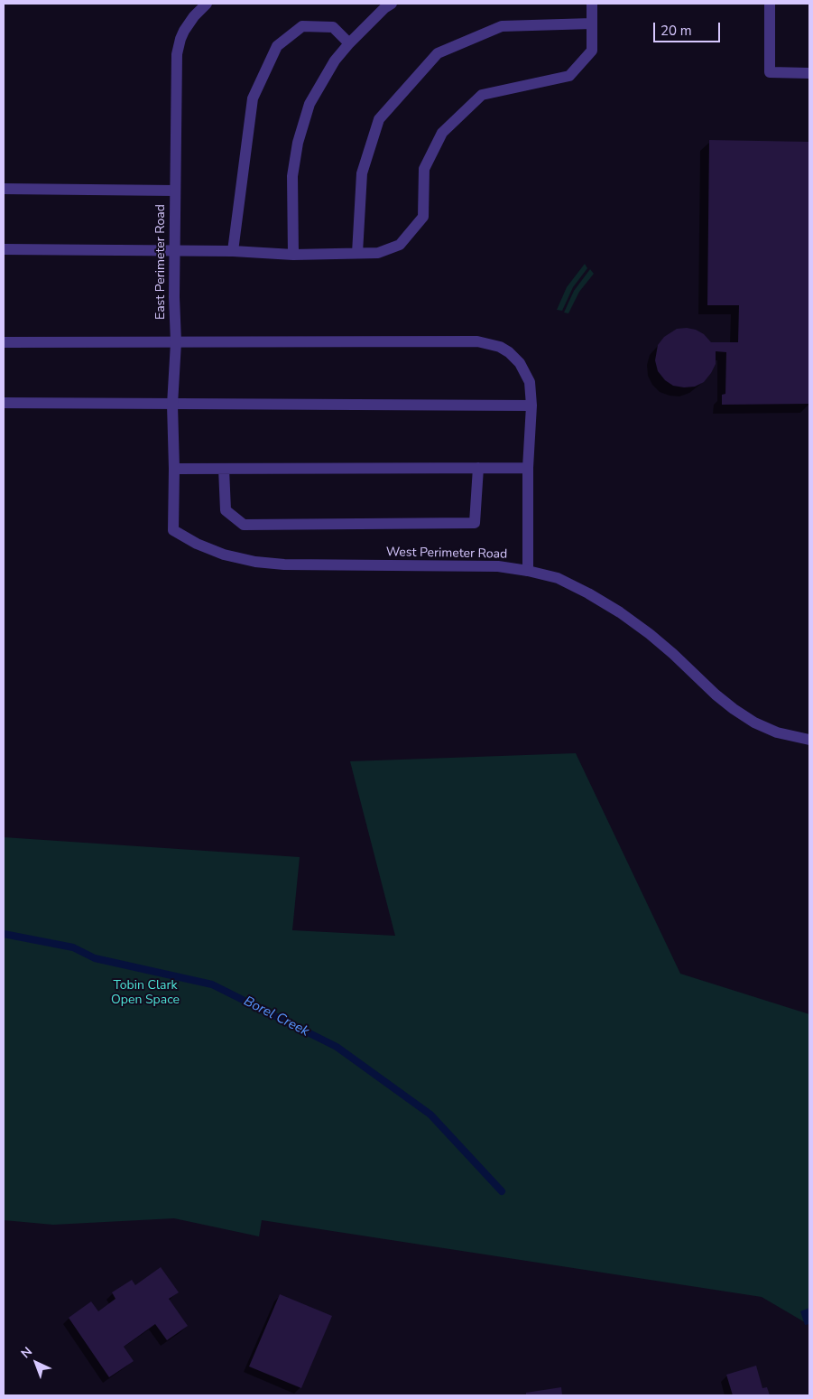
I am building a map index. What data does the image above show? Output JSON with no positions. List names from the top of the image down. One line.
{"streets":{"street":["East Perimeter Road","West Perimeter Road"]},"crossings":[["East Perimeter Road","West Perimeter Road"]],"water":["Borel Creek"],"parks":["Tobin Clark Open Space"],"scale_bar":"20 m","north":"top left"}
